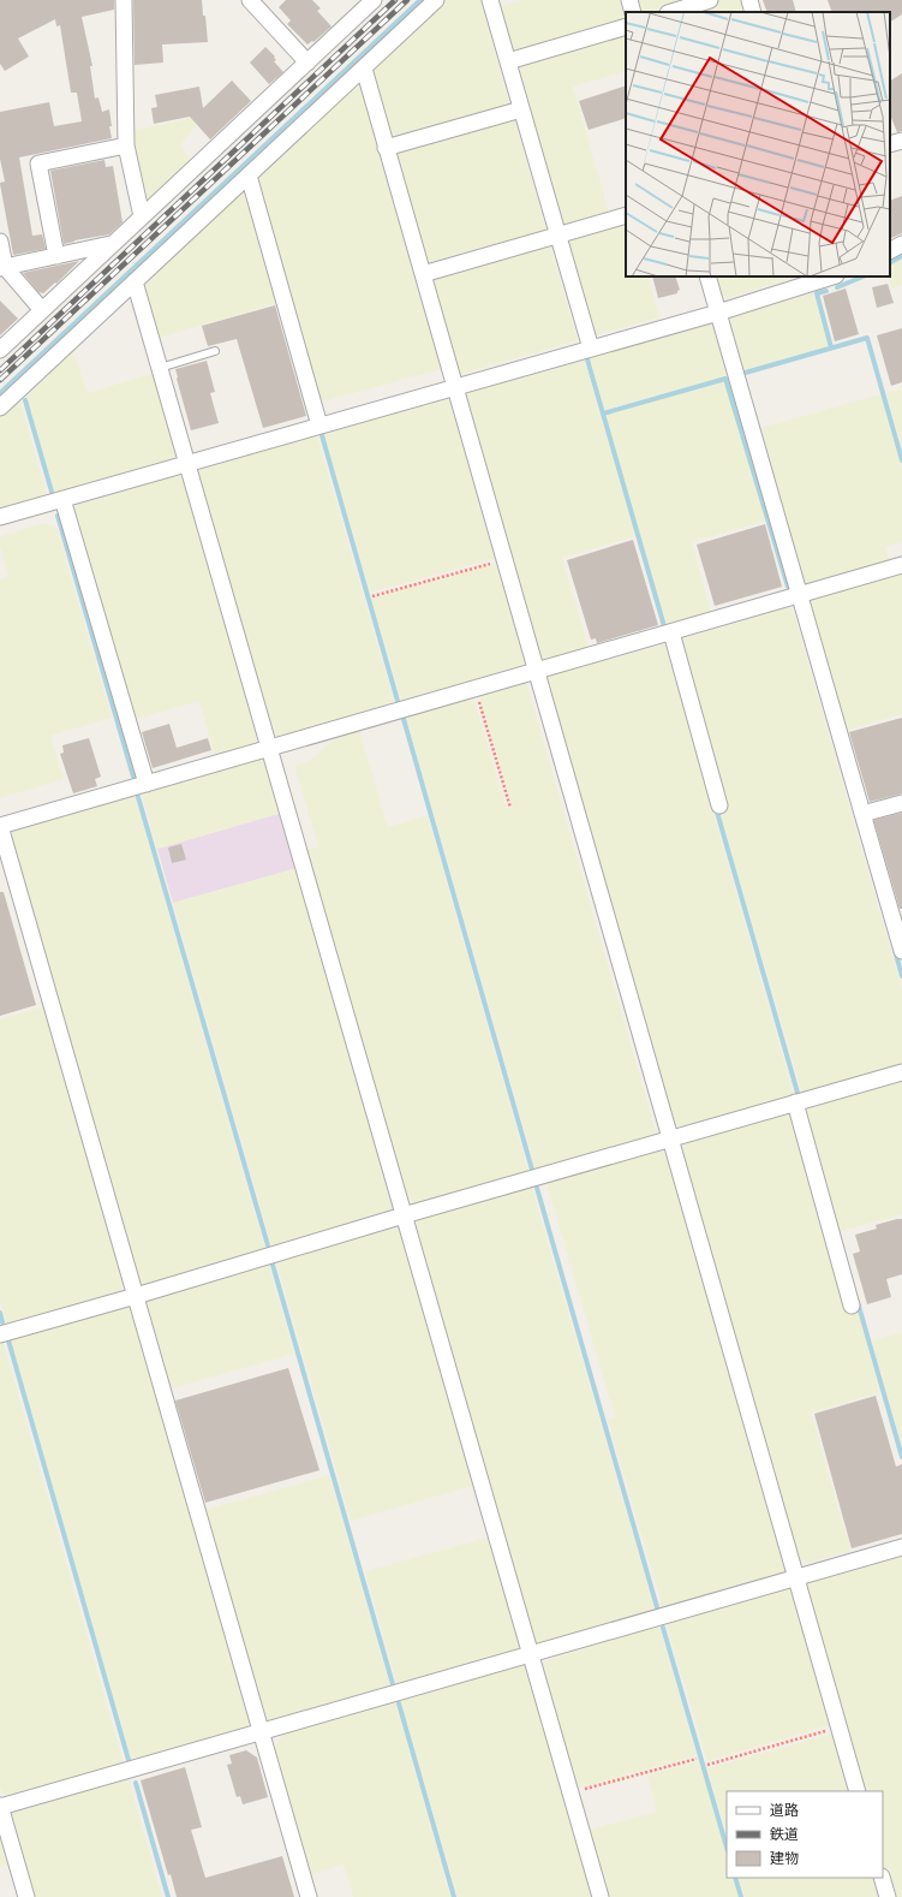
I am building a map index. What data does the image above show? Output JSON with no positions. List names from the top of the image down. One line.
{"legend":["道路","鉄道","建物"]}
